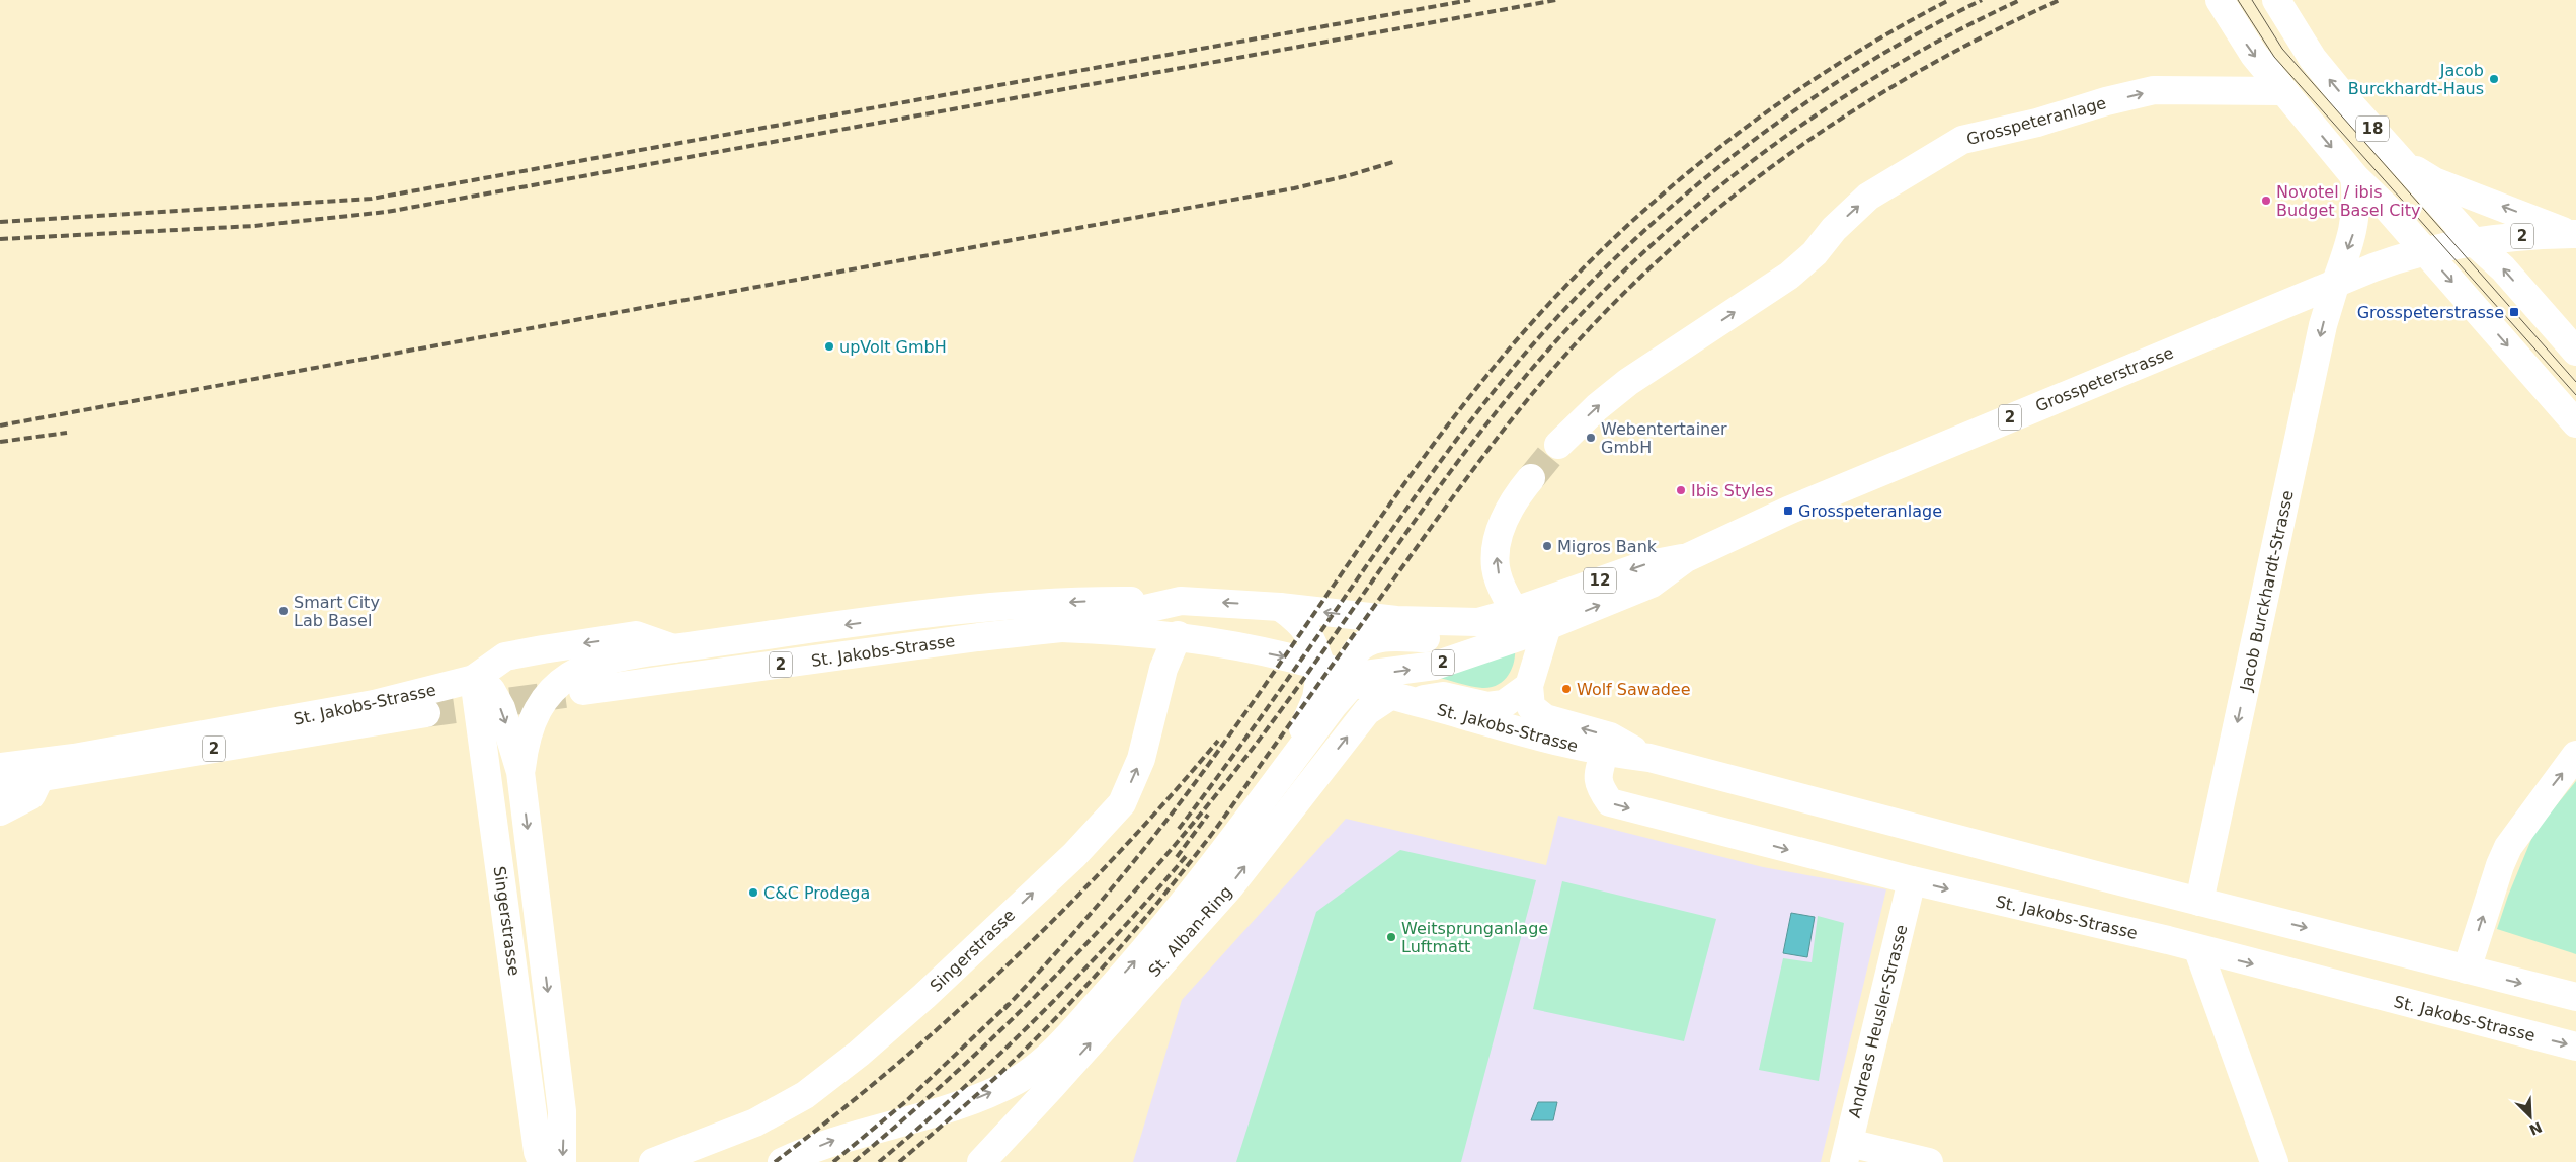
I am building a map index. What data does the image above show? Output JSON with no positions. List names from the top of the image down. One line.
{"streets":{"main road":["Grosspeteranlage","18","2","Grosspeterstrasse","12","Jacob Burckhardt-Strasse","St. Jakobs-Strasse","Singerstrasse","St. Alban-Ring","Andreas Heusler-Strasse"]},"crossings":[["Grosspeteranlage","18"],["18","2"],["18","Grosspeterstrasse"],["18","Jacob Burckhardt-Strasse"],["2","Grosspeterstrasse"],["Grosspeterstrasse","Jacob Burckhardt-Strasse"],["Grosspeterstrasse","St. Jakobs-Strasse"],["Grosspeterstrasse","St. Alban-Ring"],["Jacob Burckhardt-Strasse","St. Jakobs-Strasse"],["St. Jakobs-Strasse","Singerstrasse"],["St. Jakobs-Strasse","St. Alban-Ring"],["St. Jakobs-Strasse","Andreas Heusler-Strasse"]],"one_way":["Grosspeteranlage","Jacob Burckhardt-Strasse"],"places":{"other":["Jacob Burckhardt-Haus","Novotel / ibis Budget Basel City","upVolt GmbH","Webentertainer GmbH","Ibis Styles","Migros Bank","Smart City Lab Basel","Wolf Sawadee","C&C Prodega","Weitsprunganlage Luftmatt"],"transit":["Grosspeterstrasse","Grosspeteranlage"]},"north":"bottom right"}
